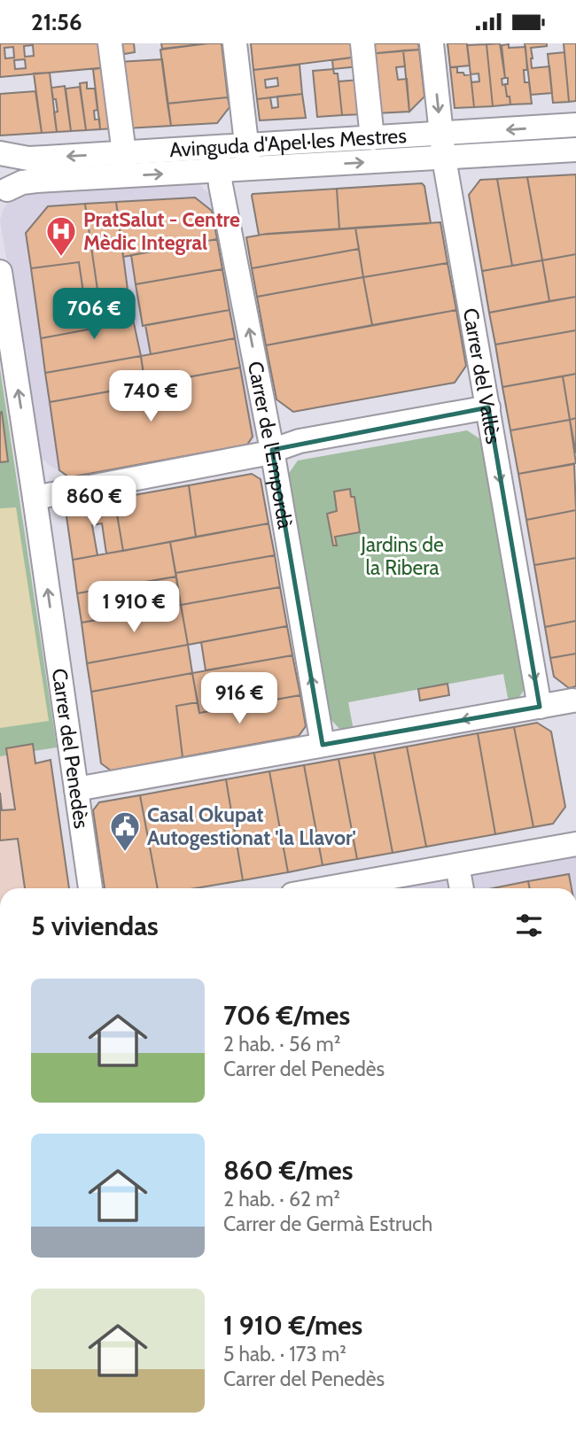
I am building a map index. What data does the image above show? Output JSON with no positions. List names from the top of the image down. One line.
{"streets":{"street":["Avinguda d'Apel·les Mestres","Carrer del Vallès","Carrer de l'Empordà","Carrer del Penedès"]},"crossings":[["Avinguda d'Apel·les Mestres","Carrer del Vallès"],["Avinguda d'Apel·les Mestres","Carrer de l'Empordà"]],"one_way":["Carrer de l'Empordà","Carrer del Penedès"],"parks":["Jardins de la Ribera"],"places":{"hospital":["PratSalut - Centre Mèdic Integral"],"public building":["Casal Okupat Autogestionat 'la Llavor'"]},"page":{"status":"21:56","price":["706 €","740 €","860 €","1 910 €","916 €"],"heading":"5 viviendas","list":[{"name":"706 €/mes","note":"2 hab. · 56 m² · Carrer del Penedès"},{"name":"860 €/mes","note":"2 hab. · 62 m² · Carrer de Germà Estruch"},{"name":"1 910 €/mes","note":"5 hab. · 173 m² · Carrer del Penedès"}]}}
